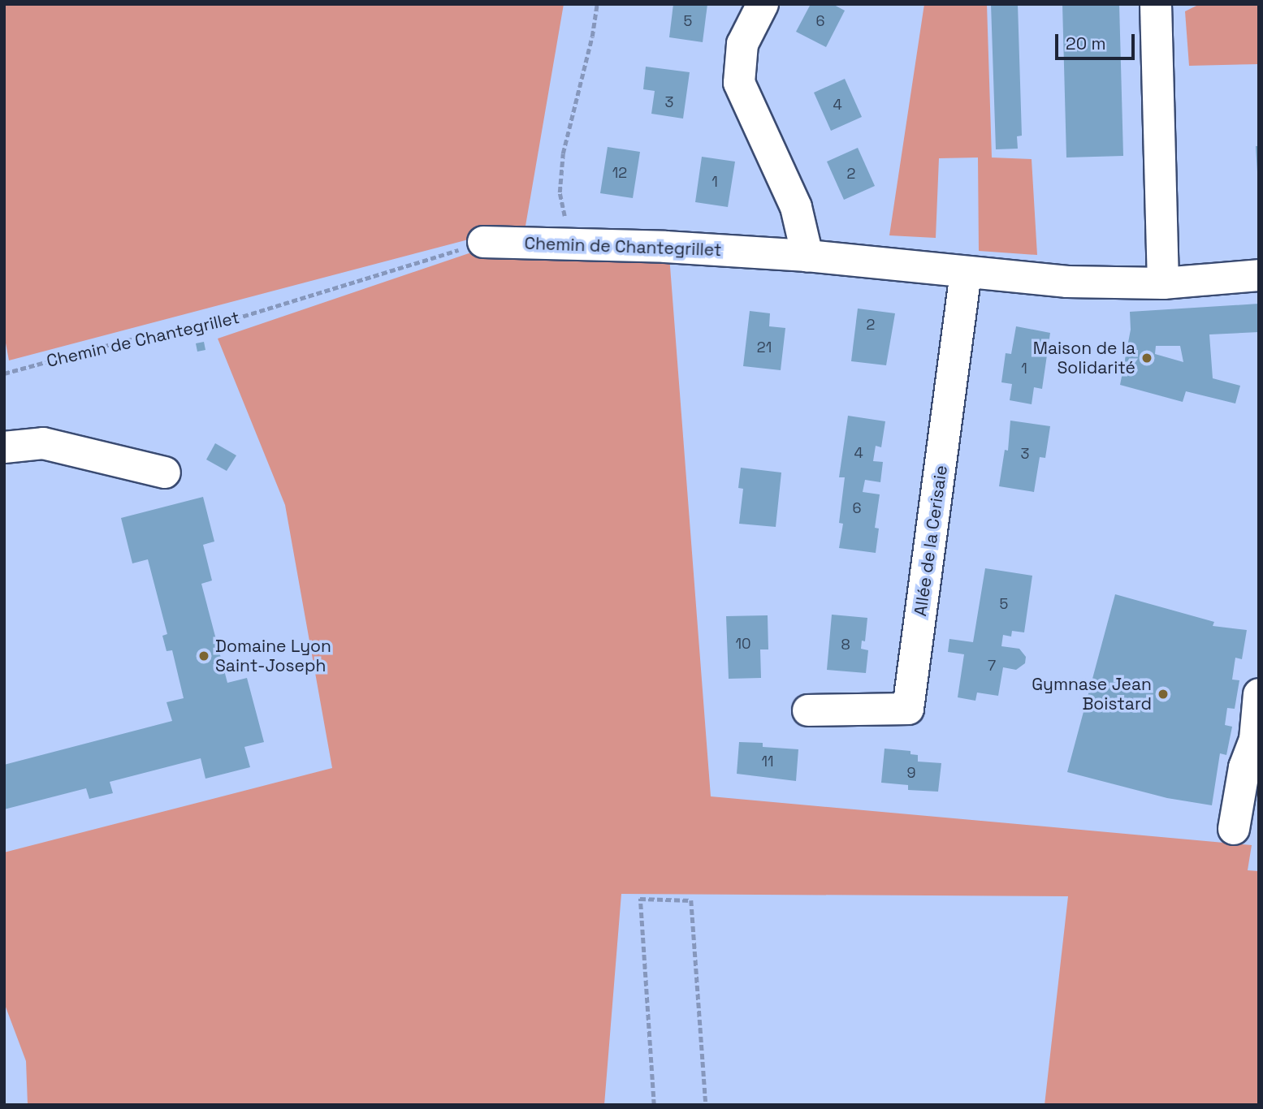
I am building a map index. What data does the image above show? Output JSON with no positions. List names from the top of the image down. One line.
{"streets":{"street":["Chemin de Chantegrillet","Allée de la Cerisaie"]},"crossings":[["Chemin de Chantegrillet","Allée de la Cerisaie"]],"places":["Maison de la Solidarité","Domaine Lyon Saint-Joseph","Gymnase Jean Boistard"],"house_numbers":["5","6","3","4","12","2","1","2","21","1","4","3","6","5","10","8","7","11","9"],"scale_bar":"20 m"}
